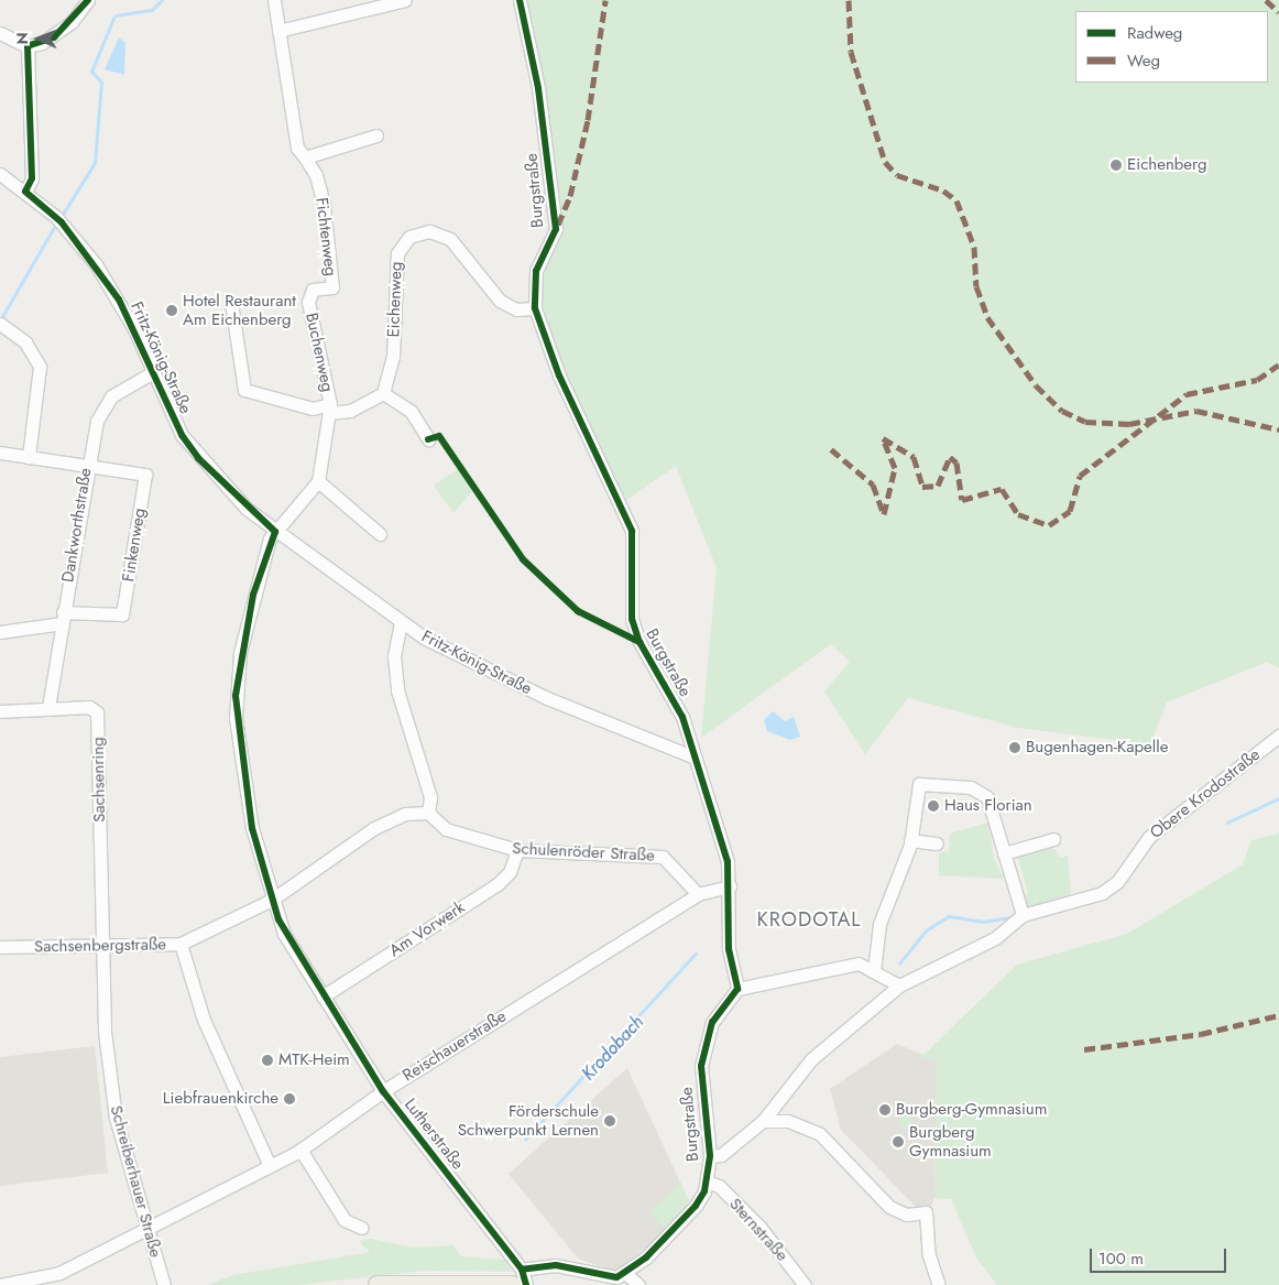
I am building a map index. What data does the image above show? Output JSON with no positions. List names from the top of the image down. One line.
{"streets":{"street":["Burgstraße","Fichtenweg","Eichenweg","Buchenweg","Fritz-König-Straße","Dankworthstraße","Finkenweg","Sachsenring","Obere Krodostraße","Schulenröder Straße","Am Vorwerk","Sachsenbergstraße","Reischauerstraße","Lutherstraße","Schreiberhauer Straße","Sternstraße"]},"crossings":[["Burgstraße","Eichenweg"],["Burgstraße","Fritz-König-Straße"],["Burgstraße","Obere Krodostraße"],["Burgstraße","Reischauerstraße"],["Burgstraße","Sternstraße"],["Fichtenweg","Buchenweg"],["Fritz-König-Straße","Dankworthstraße"],["Fritz-König-Straße","Lutherstraße"],["Dankworthstraße","Finkenweg"],["Dankworthstraße","Sachsenring"],["Sachsenring","Sachsenbergstraße"],["Sachsenring","Schreiberhauer Straße"],["Schulenröder Straße","Am Vorwerk"],["Schulenröder Straße","Sachsenbergstraße"],["Schulenröder Straße","Reischauerstraße"],["Am Vorwerk","Lutherstraße"],["Sachsenbergstraße","Lutherstraße"],["Sachsenbergstraße","Schreiberhauer Straße"],["Reischauerstraße","Lutherstraße"],["Reischauerstraße","Schreiberhauer Straße"]],"districts":["KRODOTAL"],"water":["Krodobach"],"places":["Eichenberg","Hotel Restaurant Am Eichenberg","Bugenhagen-Kapelle","Haus Florian","MTK-Heim","Liebfrauenkirche","Burgberg-Gymnasium","Förderschule Schwerpunkt Lernen","Burgberg Gymnasium"],"legend":["Radweg","Weg"],"scale_bar":"100 m","north":"left"}
